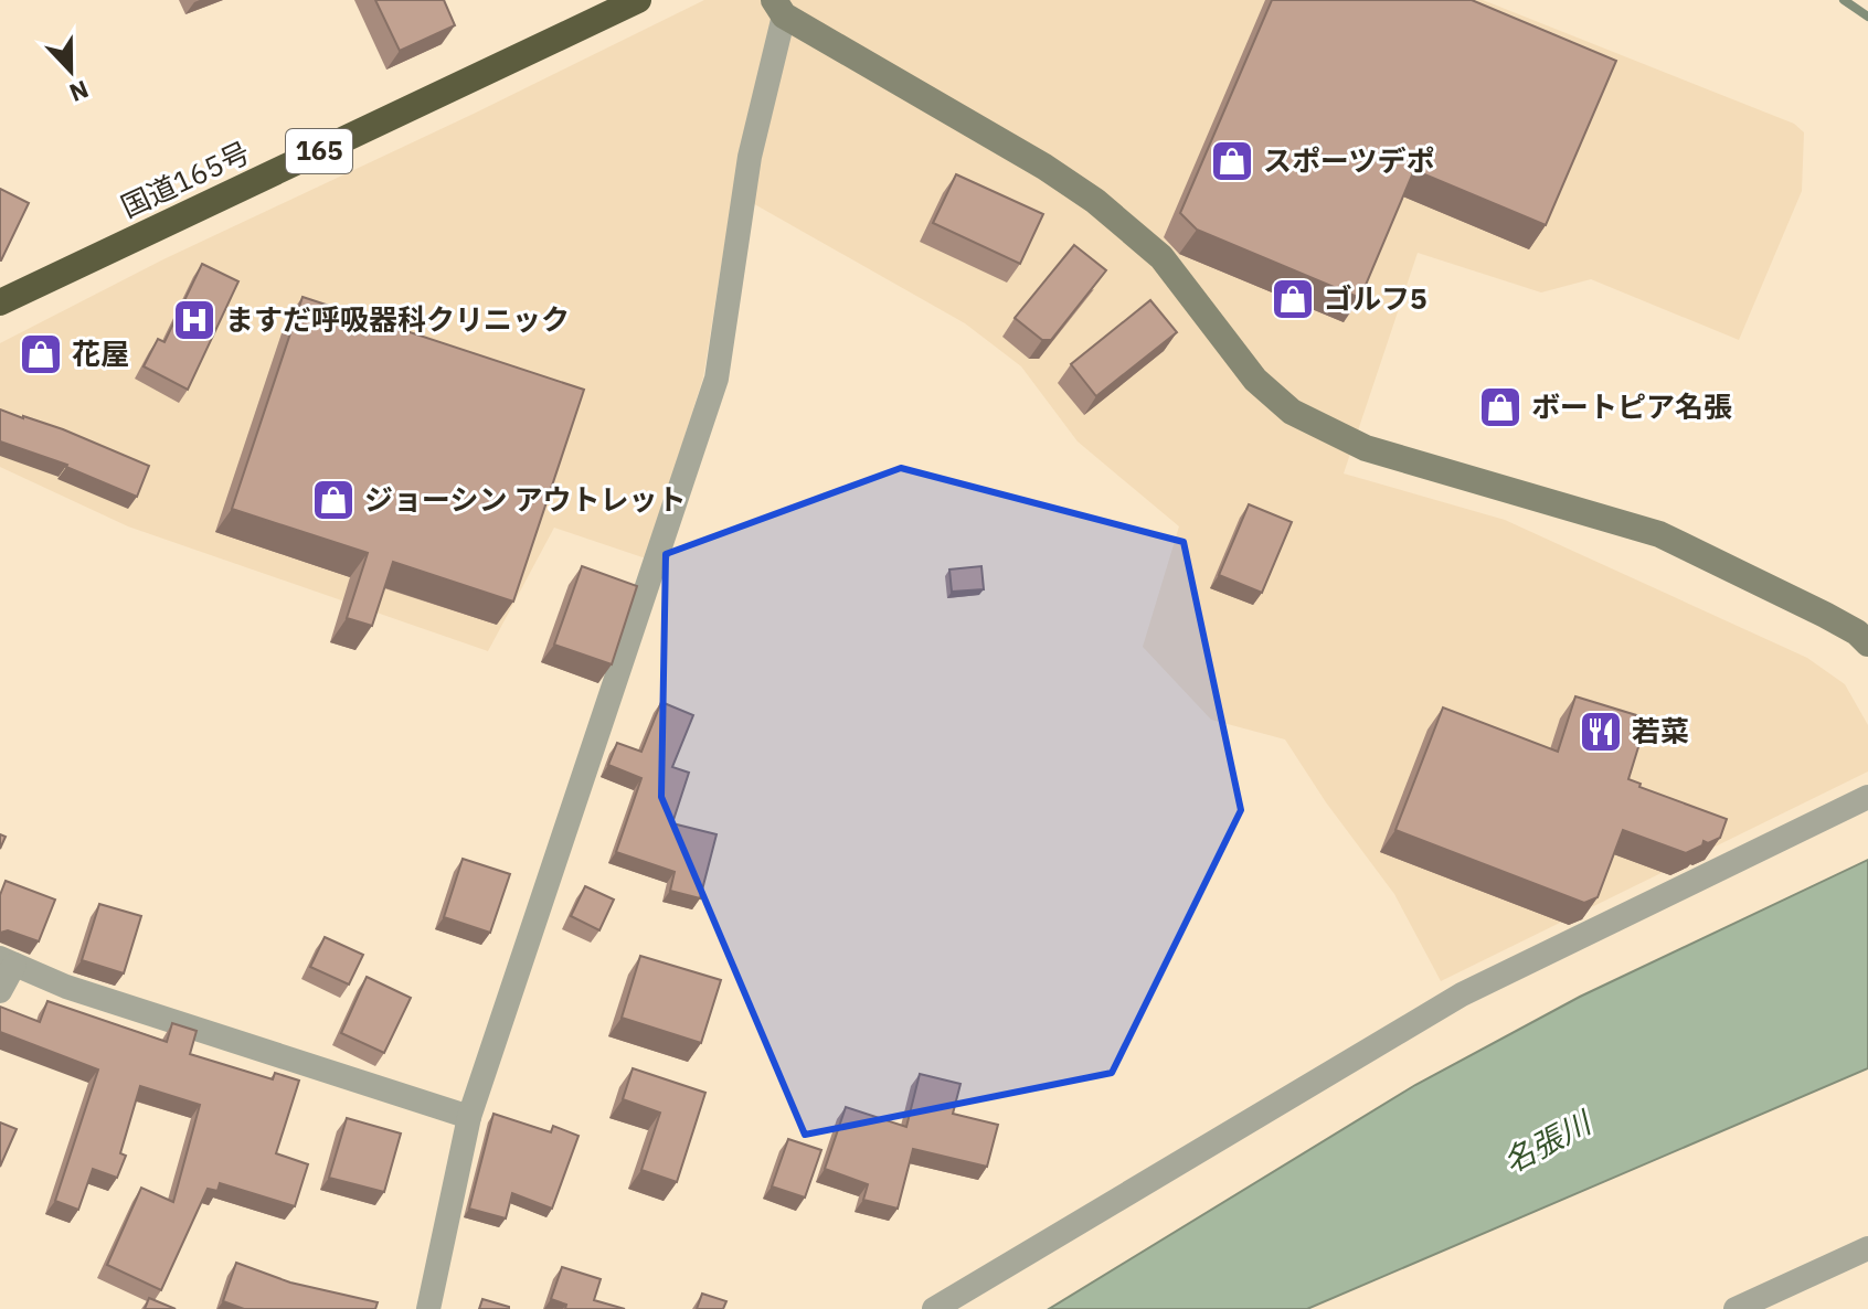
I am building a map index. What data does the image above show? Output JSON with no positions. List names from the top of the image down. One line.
{"streets":{"highway":["165","国道165号"]},"water":["名張川"],"places":{"shop":["スポーツデポ","ゴルフ5","花屋","ボートピア名張","ジョーシン アウトレット"],"hospital":["ますだ呼吸器科クリニック"],"restaurant":["若菜"]},"north":"bottom"}
